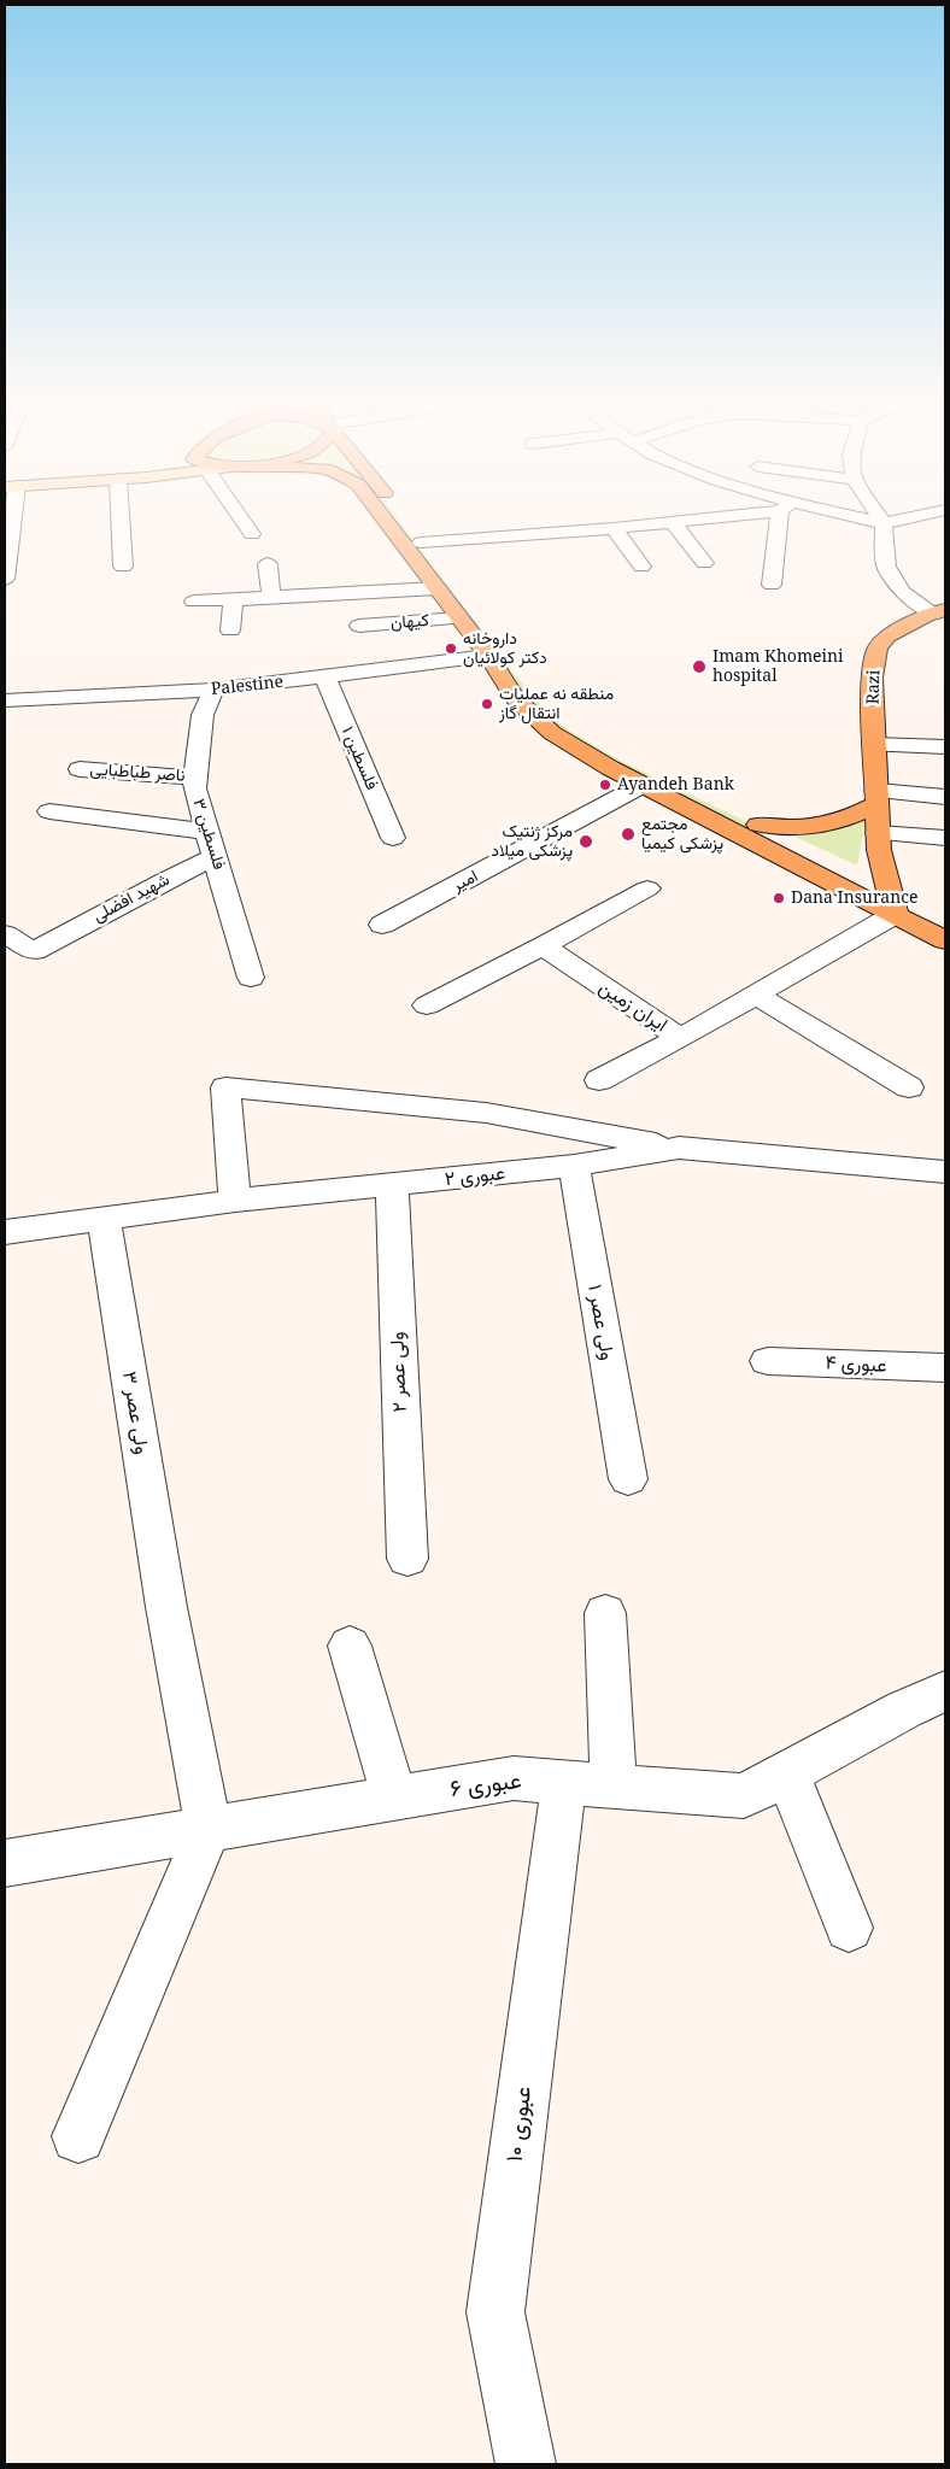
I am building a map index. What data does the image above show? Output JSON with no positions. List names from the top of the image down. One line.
{"streets":{"main road":["Razi"],"street":["کیهان","Palestine","فلسطین ۱","ناصر طباطبایی","فلسطین ۳","امیر","شهید افضلی","ایران زمین","عبوری ۲","ولی عصر ۱","عبوری ۴","ولی عصر ۲","ولی عصر ۳","عبوری ۶","عبوری ۱۰"]},"crossings":[["Palestine","فلسطین ۱"],["Palestine","فلسطین ۳"],["Razi","ایران زمین"],["ناصر طباطبایی","فلسطین ۳"],["فلسطین ۳","شهید افضلی"],["عبوری ۲","ولی عصر ۱"],["عبوری ۲","ولی عصر ۲"],["عبوری ۲","ولی عصر ۳"],["ولی عصر ۳","عبوری ۶"],["عبوری ۶","عبوری ۱۰"]],"places":["داروخانه دکتر کولائیان","Imam Khomeini hospital","منطقه نه عملیات انتقال گاز","Ayandeh Bank","مجتمع پزشکی کیمیا","مرکز ژنتیک پزشکی میلاد","Dana Insurance"]}
